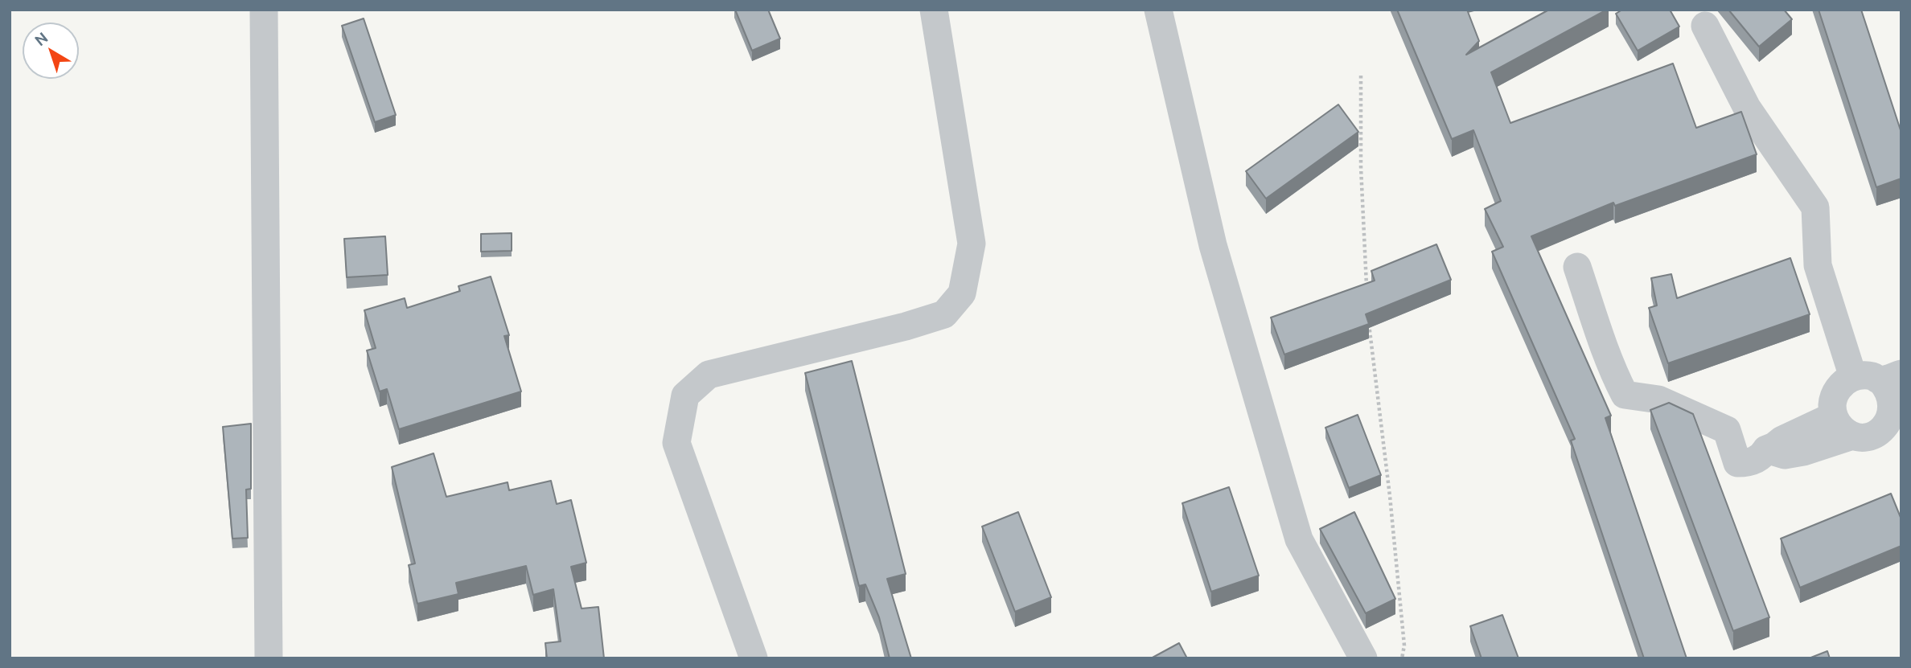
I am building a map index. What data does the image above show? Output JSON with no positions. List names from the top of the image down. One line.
{"north":"top left"}
